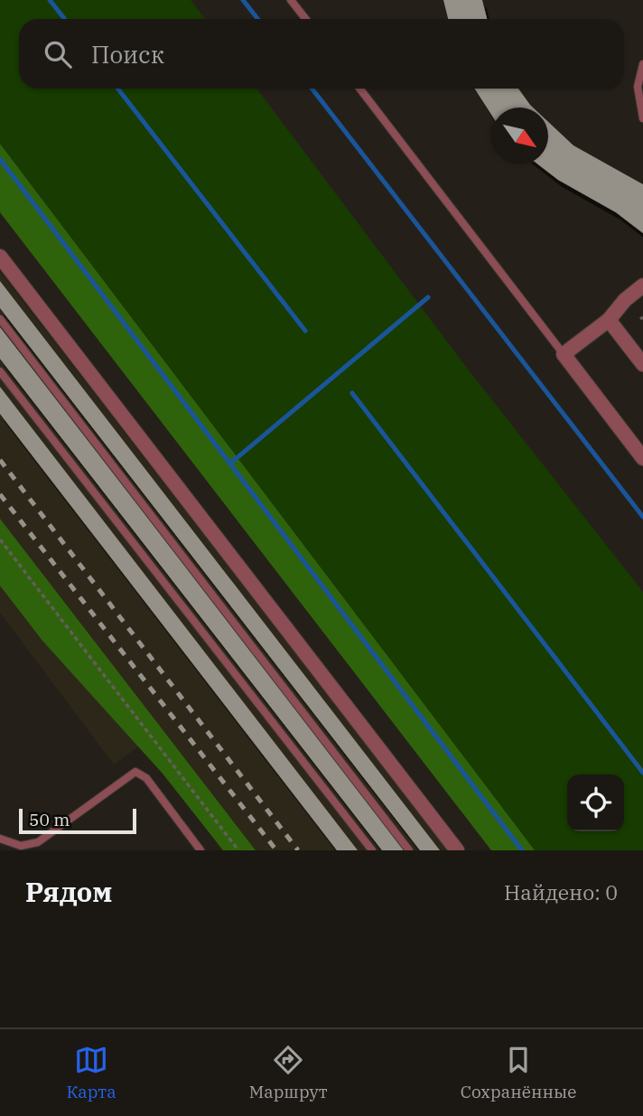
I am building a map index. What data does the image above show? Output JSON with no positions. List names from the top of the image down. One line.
{"scale_bar":"50 m","north":"bottom right","page":{"search":"Поиск","scale":"50 m","heading":["Рядом","Найдено: 0"],"nav":["Карта","Маршрут","Сохранённые"]}}
